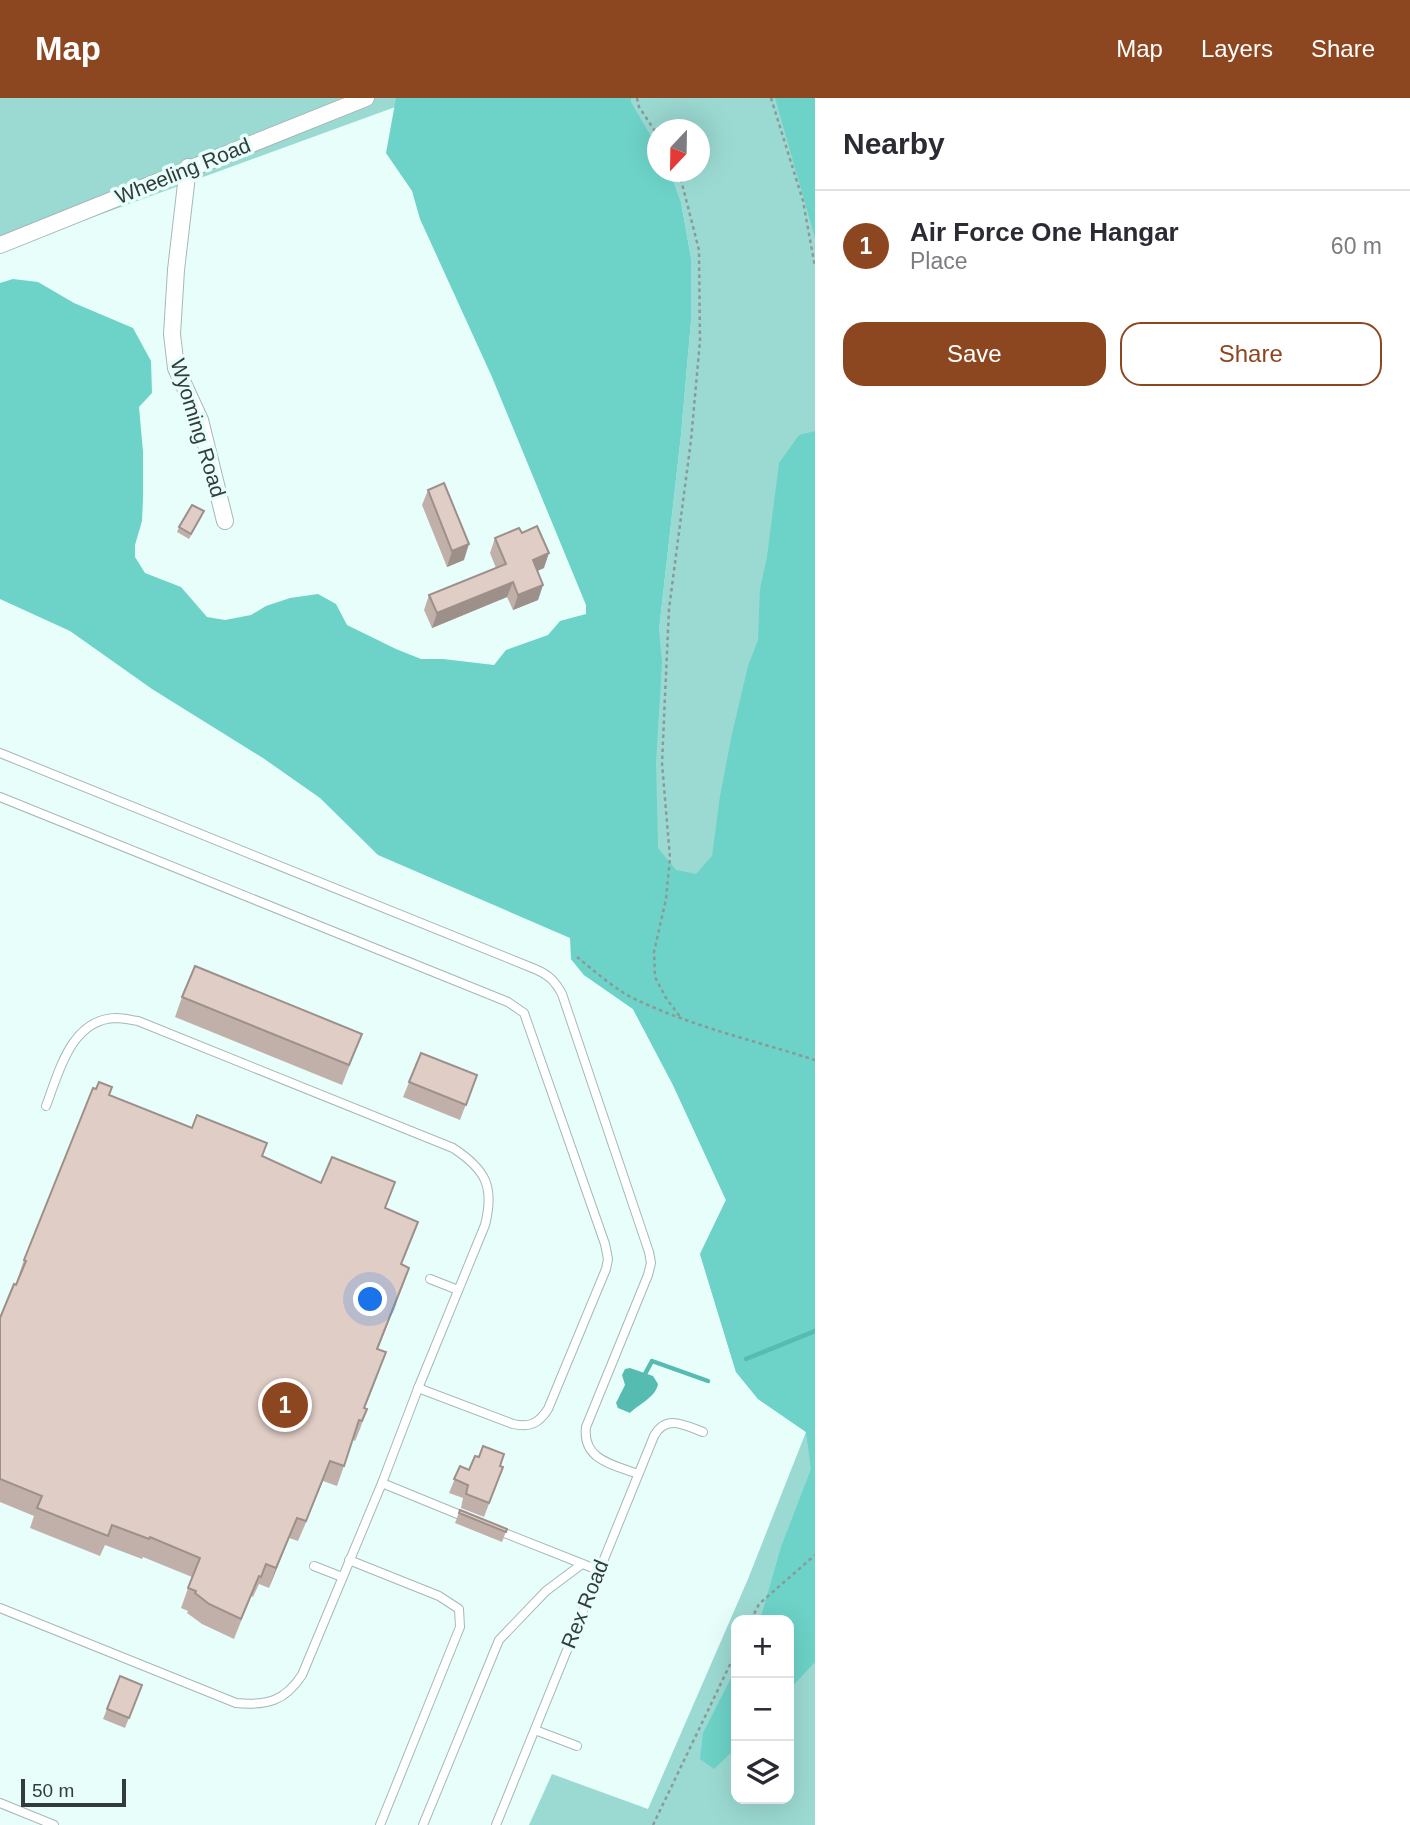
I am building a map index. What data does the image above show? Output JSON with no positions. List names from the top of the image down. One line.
{"streets":{"street":["Wheeling Road","Wyoming Road"],"lane":["Rex Road"]},"crossings":[["Wheeling Road","Wyoming Road"]],"scale_bar":"50 m","north":"bottom","page":{"header":"Map","nav":["Map","Layers","Share"],"heading":"Nearby","list":[{"mark":"1","name":"Air Force One Hangar","note":"Place","value":"60 m"}],"buttons":["Save","Share"],"pins":"1","map_buttons":["+","−"],"scale":"50 m"}}
